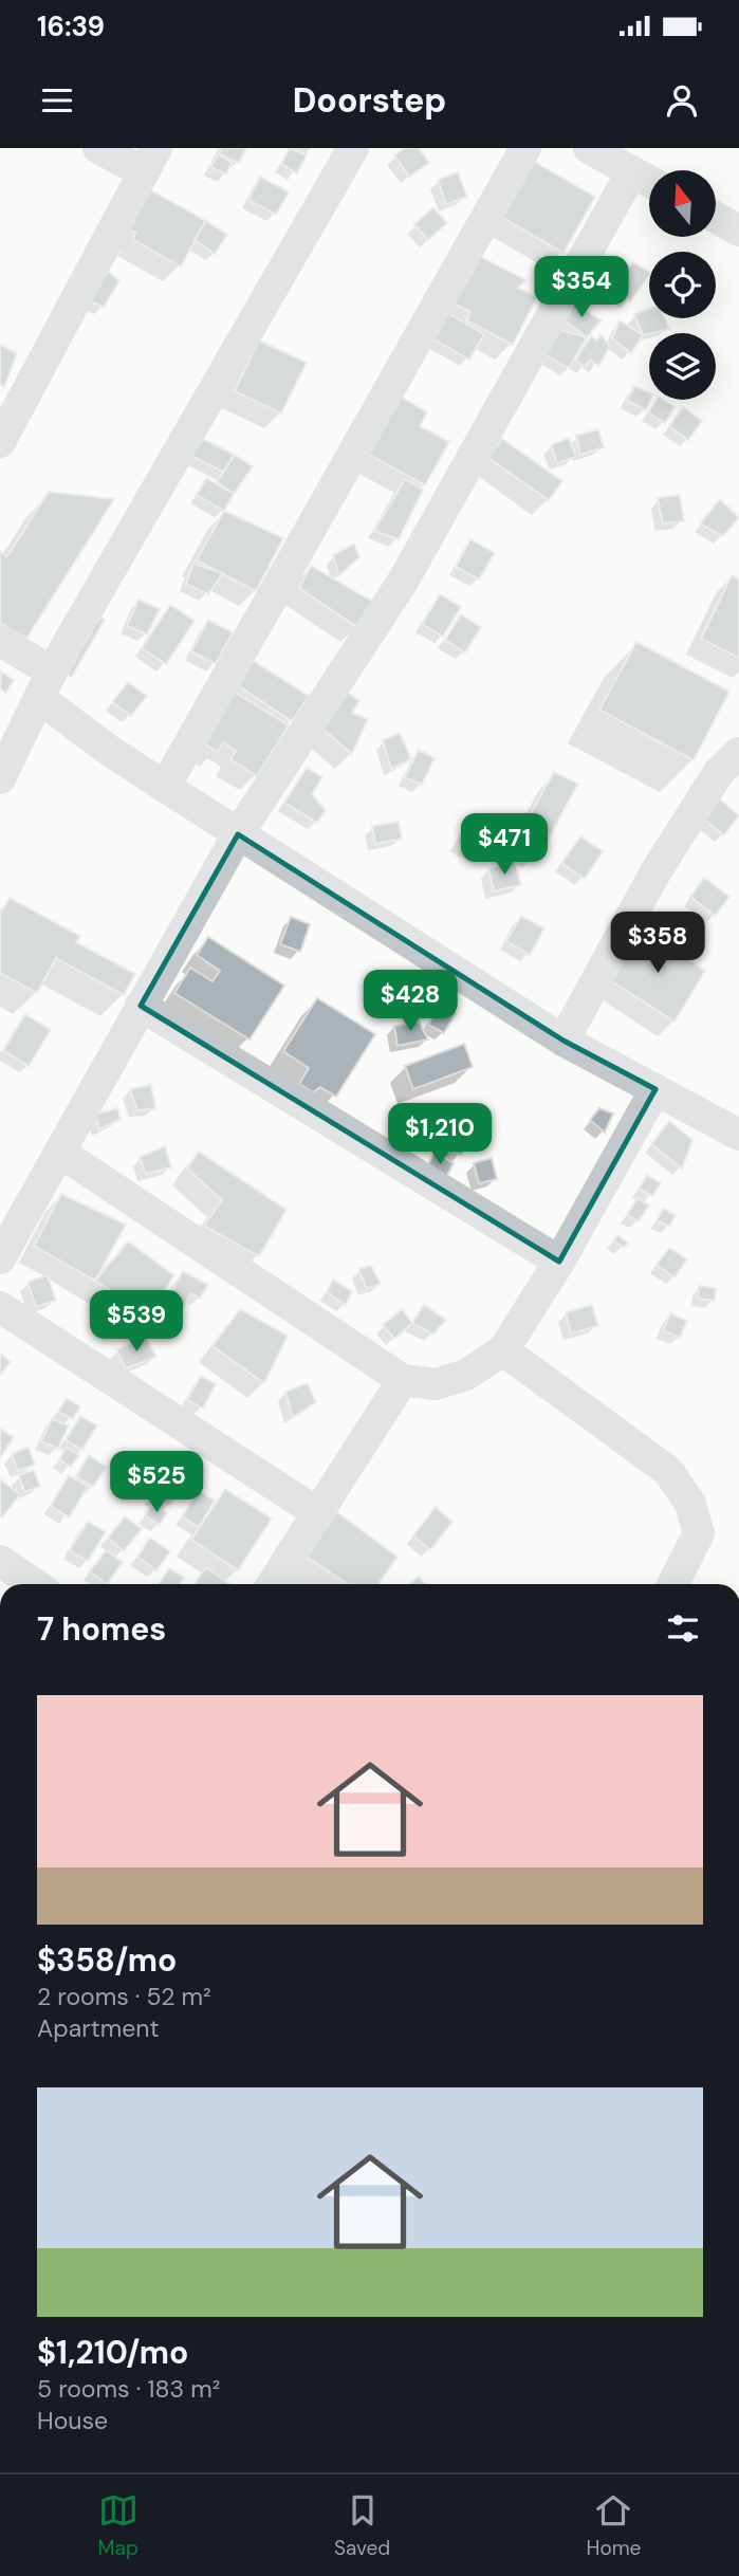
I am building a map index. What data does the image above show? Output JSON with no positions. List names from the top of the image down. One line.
{"north":"top","page":{"status":"16:39","header":"Doorstep","price":["$354","$471","$358","$428","$1,210","$539","$525"],"heading":"7 homes","list":[{"name":"$358/mo","note":"2 rooms · 52 m² · Apartment"},{"name":"$1,210/mo","note":"5 rooms · 183 m² · House"}],"tabs":["Map","Saved","Home"]}}
